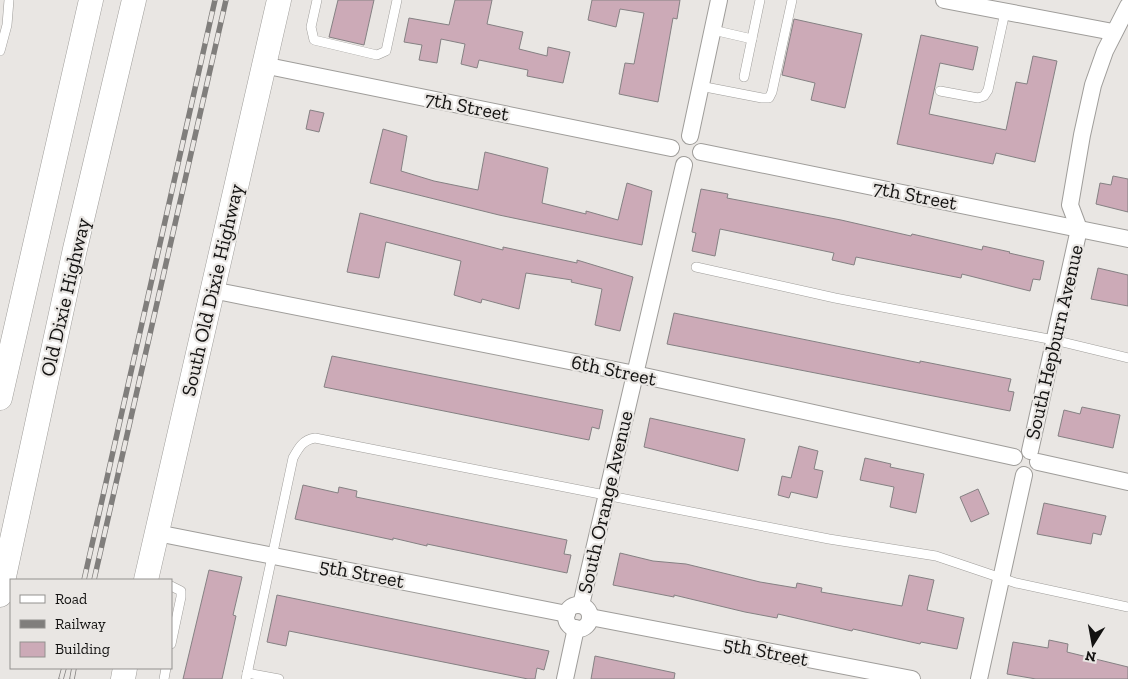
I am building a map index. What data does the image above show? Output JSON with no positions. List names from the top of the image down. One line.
{"streets":{"main road":["South Old Dixie Highway","Old Dixie Highway"],"street":["7th Street","South Hepburn Avenue","6th Street","South Orange Avenue","5th Street"]},"crossings":[["7th Street","South Old Dixie Highway"],["7th Street","South Hepburn Avenue"],["7th Street","South Orange Avenue"],["South Old Dixie Highway","6th Street"],["South Old Dixie Highway","5th Street"],["South Hepburn Avenue","6th Street"],["6th Street","South Orange Avenue"],["South Orange Avenue","5th Street"]],"legend":["Road","Railway","Building"],"north":"bottom"}
